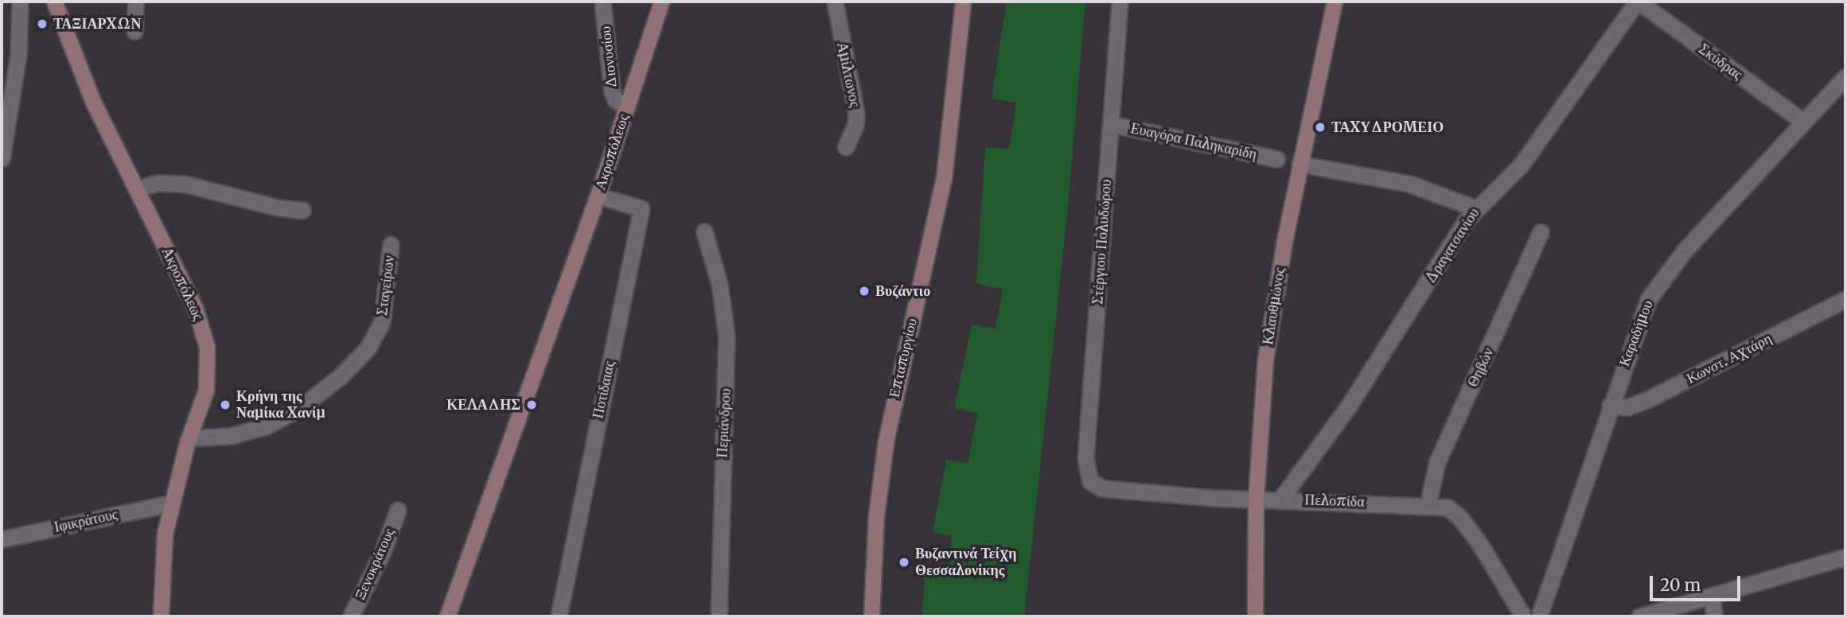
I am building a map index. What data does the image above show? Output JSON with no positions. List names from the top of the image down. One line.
{"streets":{"main road":["Ακροπόλεως","Κλαυθμώνος","Επταπυργίου"],"street":["Διονυσίου","Σκύδρας","Αμίλτωνος","Ευαγόρα Παληκαρίδη","Στέργιου Πολυδώρου","Δραγατσανίου","Σταγείρων","Καραδήμου","Κωνστ. Αχτάρη","Θηβών","Ποτίδαιας","Περιάνδρου","Πελοπίδα","Ιφικράτους","Ξενοκράτους"]},"crossings":[["Διονυσίου","Ακροπόλεως"],["Σκύδρας","Δραγατσανίου"],["Σκύδρας","Καραδήμου"],["Ευαγόρα Παληκαρίδη","Στέργιου Πολυδώρου"],["Ακροπόλεως","Σταγείρων"],["Ακροπόλεως","Ποτίδαιας"],["Ακροπόλεως","Ιφικράτους"],["Στέργιου Πολυδώρου","Πελοπίδα"],["Δραγατσανίου","Πελοπίδα"],["Κλαυθμώνος","Πελοπίδα"],["Καραδήμου","Κωνστ. Αχτάρη"],["Θηβών","Πελοπίδα"]],"places":["ΤΑΞΙΑΡΧΩΝ","ΤΑΧΥΔΡΟΜΕΙΟ","Βυζάντιο","Κρήνη της Ναμίκα Χανίμ","ΚΕΛΑΔΗΣ","Βυζαντινά Τείχη Θεσσαλονίκης"],"scale_bar":"20 m"}
